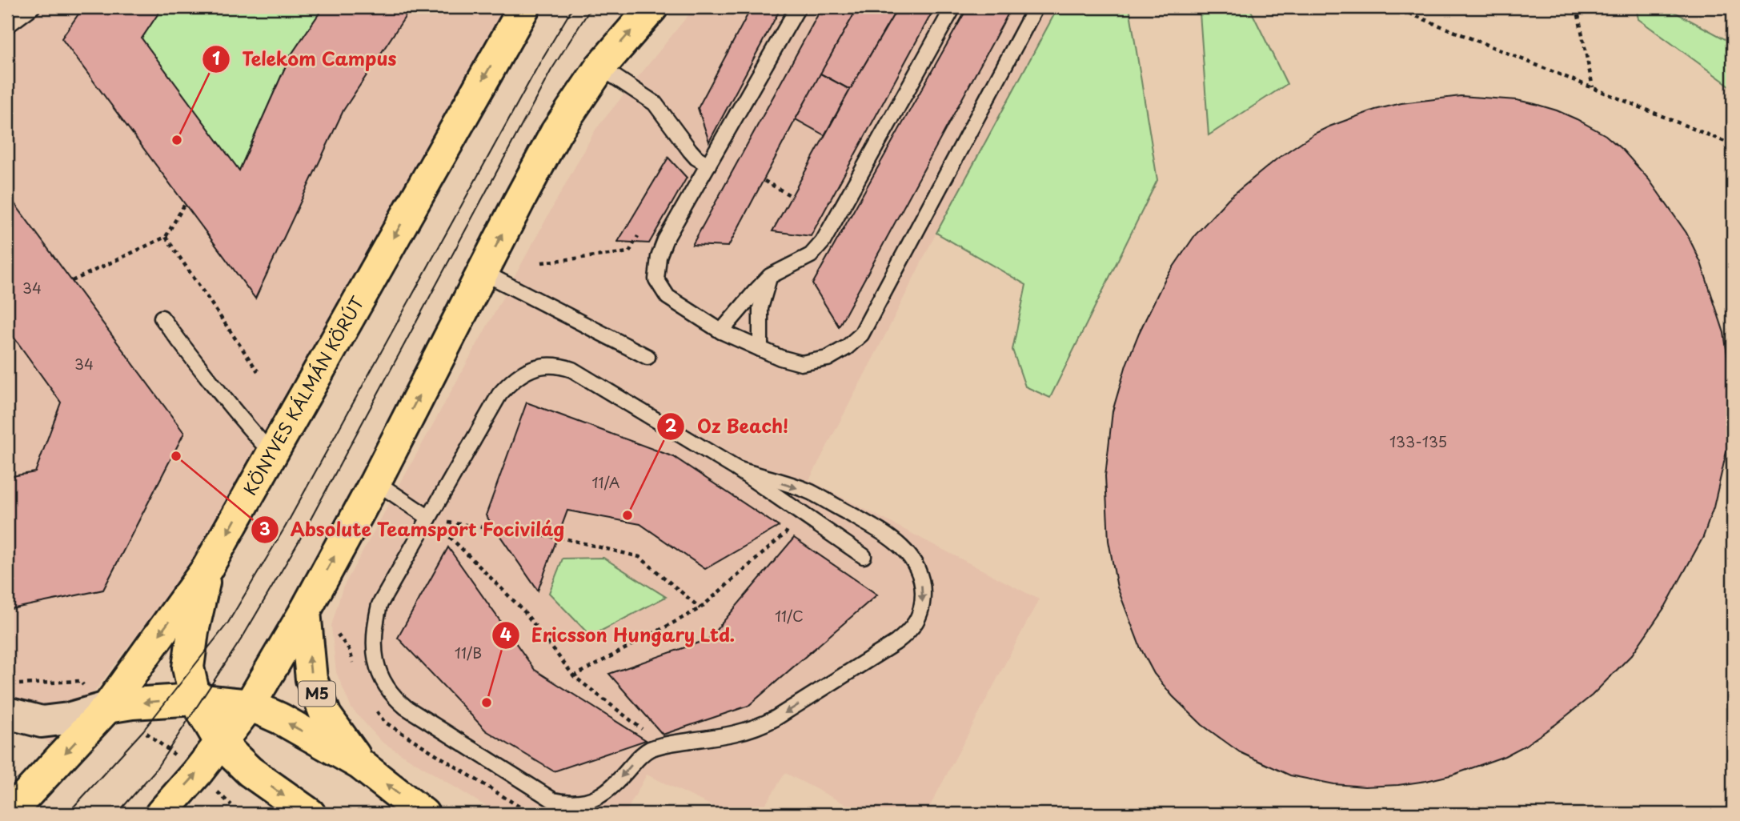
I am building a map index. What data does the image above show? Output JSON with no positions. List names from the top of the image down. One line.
{"streets":{"main road":["KÖNYVES KÁLMÁN KÖRÚT","M5"]},"places":["Telekom Campus","Absolute Teamsport Focivilág","Oz Beach!","Ericsson Hungary Ltd."],"house_numbers":["34","34","133-135","11/A","11/C","11/B"]}
